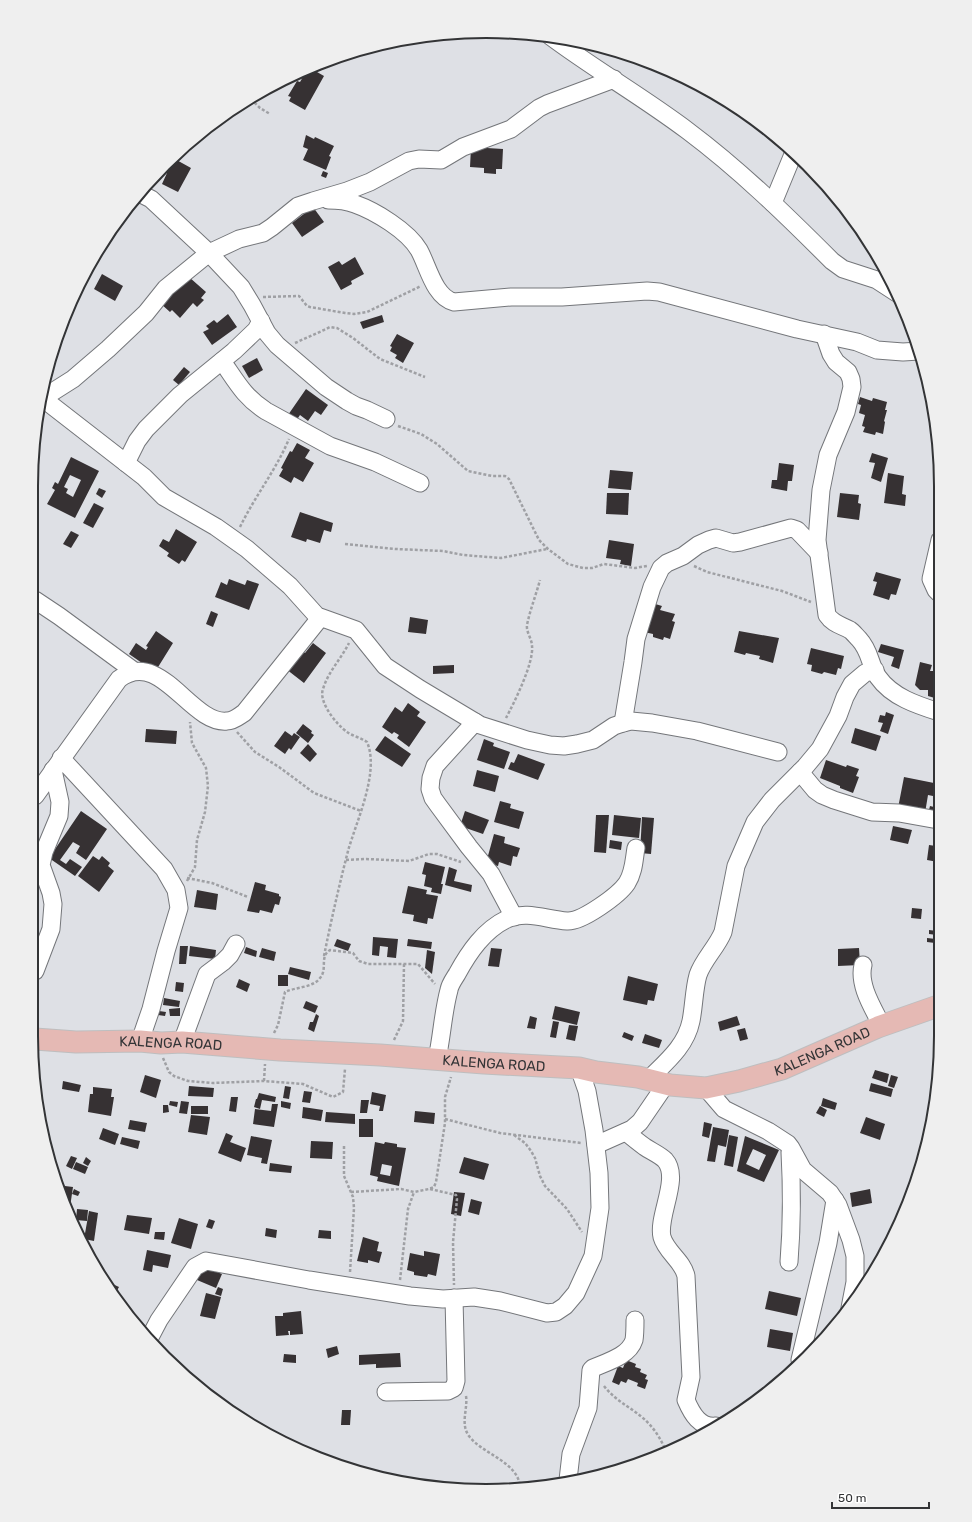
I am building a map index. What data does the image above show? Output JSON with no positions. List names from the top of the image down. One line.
{"streets":{"main road":["KALENGA ROAD"]},"scale_bar":"50 m"}
